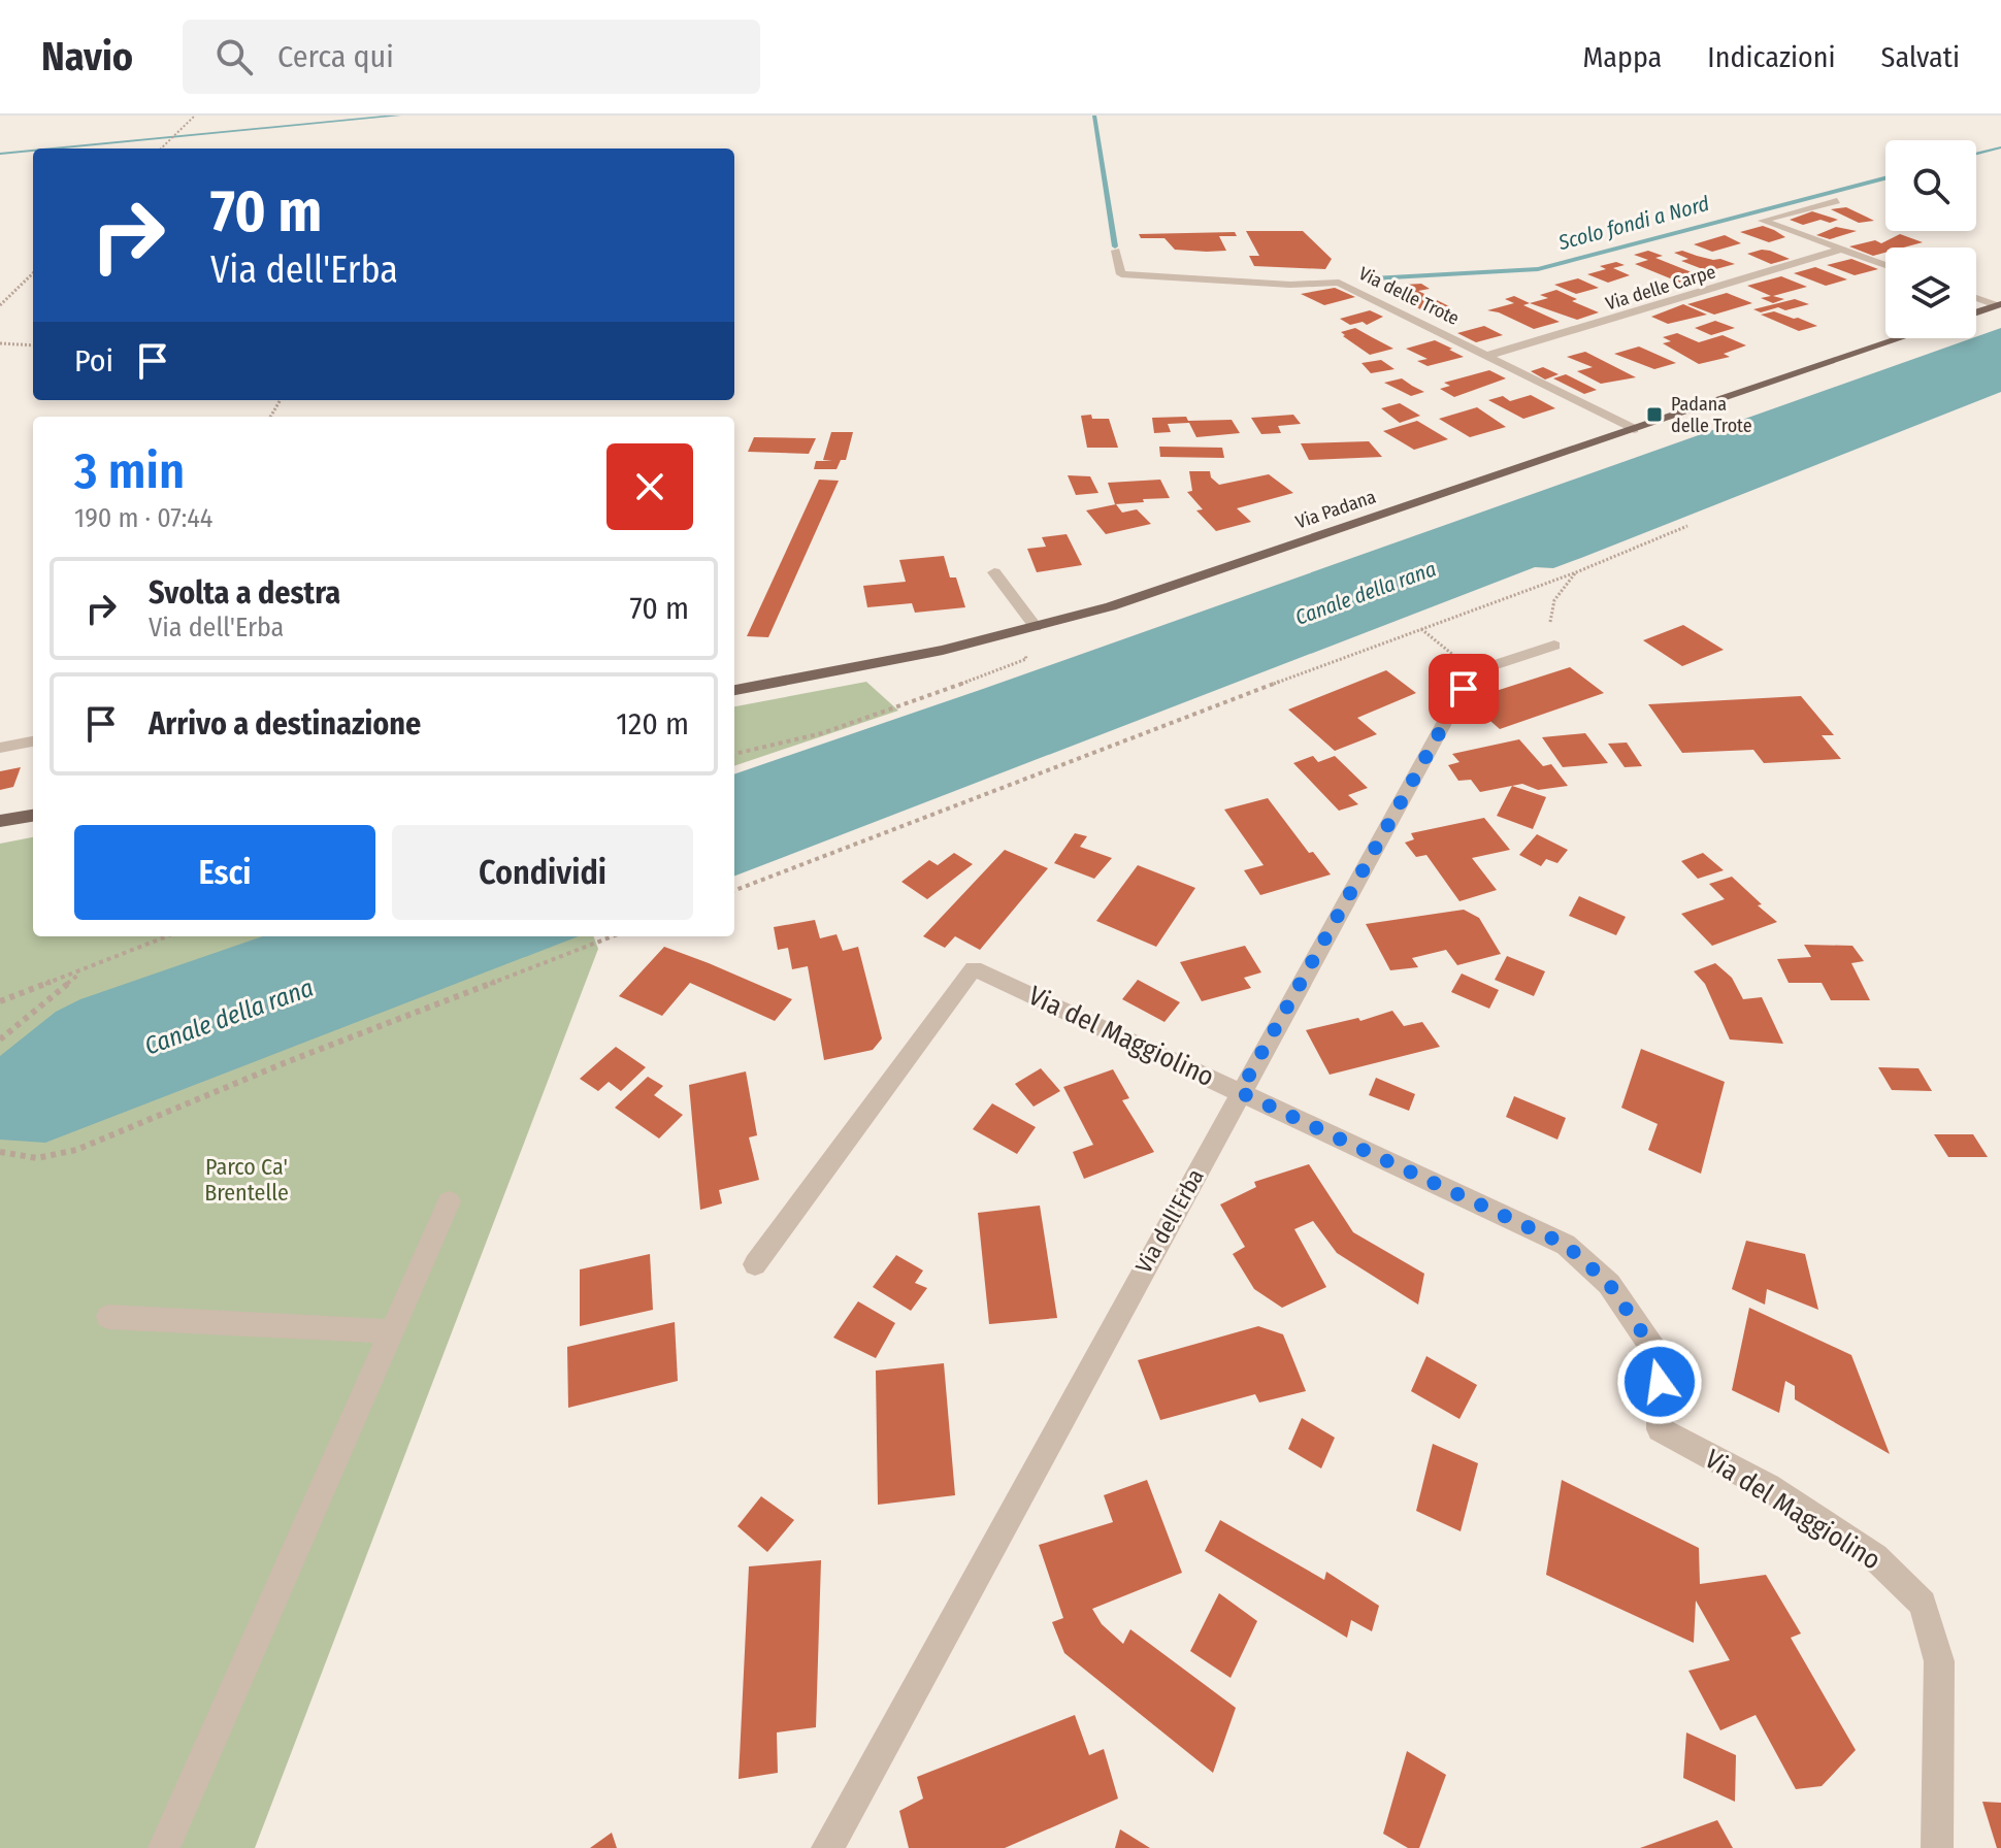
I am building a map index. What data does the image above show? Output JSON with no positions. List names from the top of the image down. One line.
{"streets":{"main road":["Via Padana"],"street":["Via delle Carpe","Via delle Trote","Via del Maggiolino","Via dell'Erba"]},"crossings":[["Via delle Carpe","Via delle Trote"],["Via delle Trote","Via Padana"],["Via del Maggiolino","Via dell'Erba"]],"water":["Scolo fondi a Nord","Canale della rana"],"parks":["Parco Ca' Brentelle"],"places":{"transit":["Padana delle Trote"]},"page":{"header":"Navio","search":"Cerca qui","nav":["Mappa","Indicazioni","Salvati"],"turn":["70 m","Via dell'Erba"],"then":"Poi","heading":["3 min","190 m · 07:44"],"list":[{"name":"Svolta a destra","note":"Via dell'Erba","value":"70 m"},{"name":"Arrivo a destinazione","value":"120 m"}],"buttons":["Esci","Condividi"]}}
